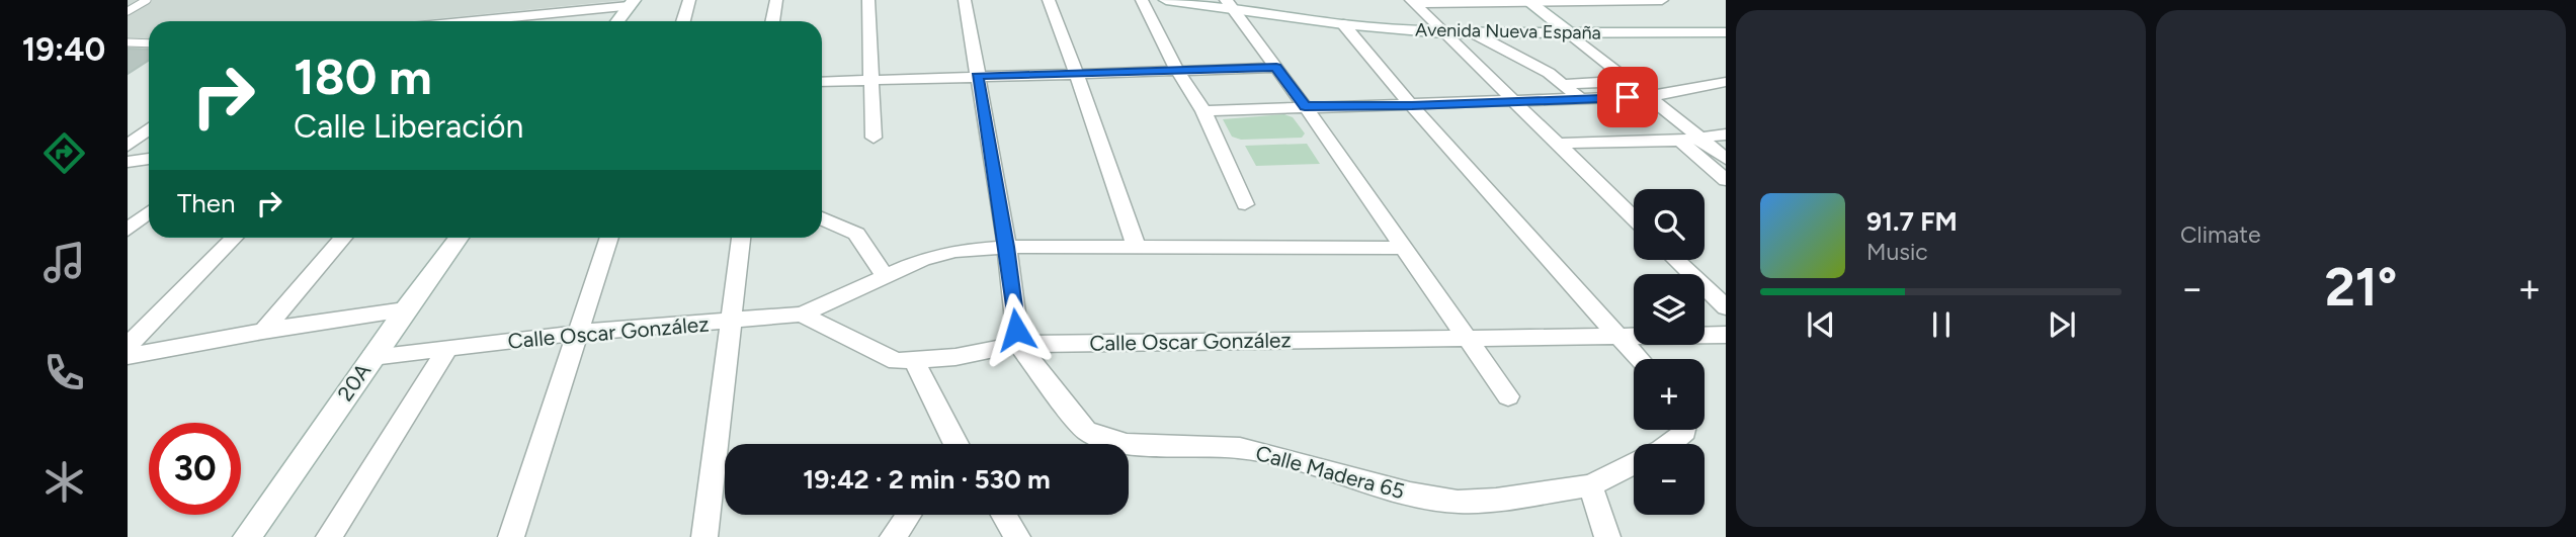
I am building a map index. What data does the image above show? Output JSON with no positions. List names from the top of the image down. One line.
{"streets":{"main road":["Avenida Nueva España","20A"],"street":["Calle Oscar González","Calle Madera 65"]},"crossings":[["Calle Oscar González","20A"],["Calle Oscar González","Calle Madera 65"]],"page":{"tabs":"19:40","tile":"Climate","turn":["180 m","Calle Liberación"],"then":"Then","map_buttons":["+","−"],"song":["91.7 FM","Music"],"heat":["−","21°","+"],"limit":"30","trip":"19:42 · 2 min · 530 m"}}
